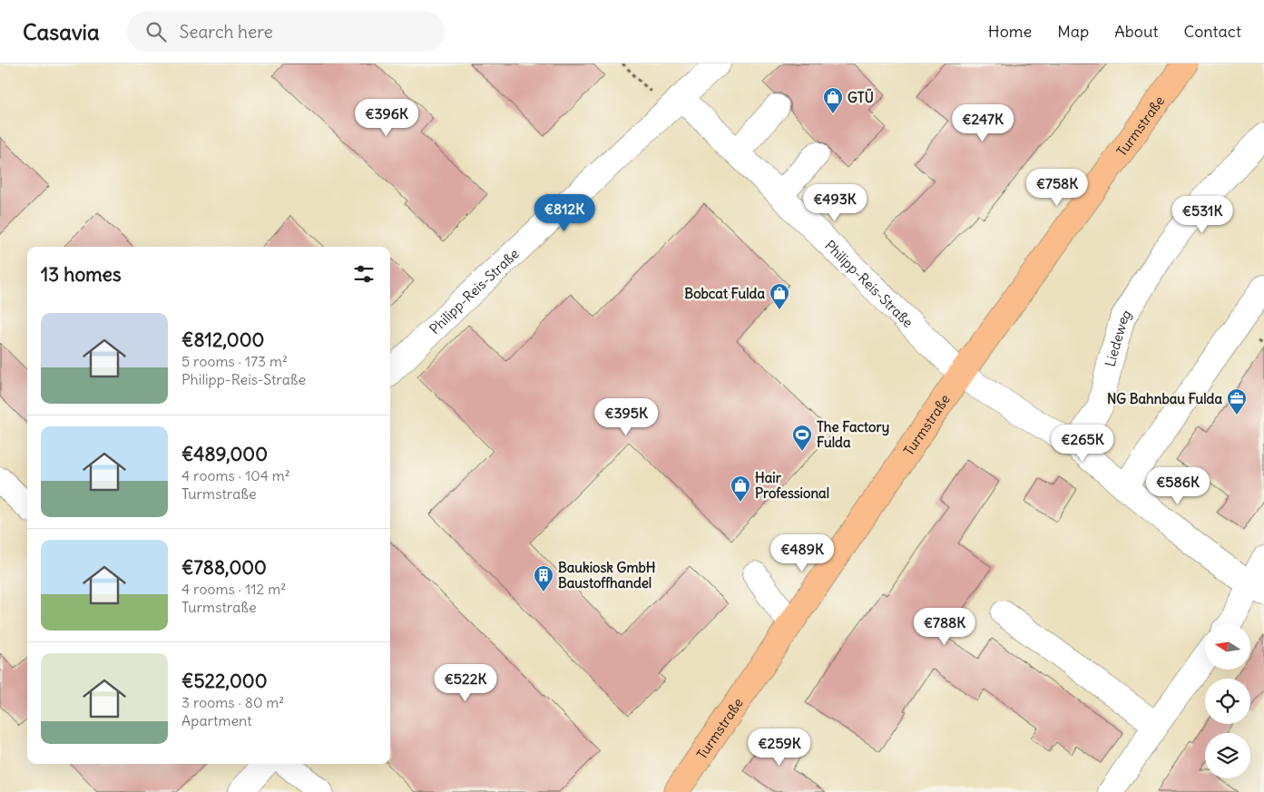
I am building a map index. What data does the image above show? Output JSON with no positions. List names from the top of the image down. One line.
{"streets":{"main road":["Turmstraße"],"street":["Philipp-Reis-Straße","Liedeweg"]},"crossings":[["Turmstraße","Philipp-Reis-Straße"]],"places":{"shop":["GTÜ","Bobcat Fulda","Hair Professional"],"office":["NG Bahnbau Fulda"],"sports":["The Factory Fulda"],"building":["Baukiosk GmbH Baustoffhandel"]},"north":"left","page":{"header":"Casavia","search":"Search here","nav":["Home","Map","About","Contact"],"price":["€396K","€247K","€758K","€493K","€812K","€531K","€395K","€265K","€586K","€489K","€788K","€522K","€259K"],"heading":"13 homes","list":[{"name":"€812,000","note":"5 rooms · 173 m² · Philipp-Reis-Straße"},{"name":"€489,000","note":"4 rooms · 104 m² · Turmstraße"},{"name":"€788,000","note":"4 rooms · 112 m² · Turmstraße"},{"name":"€522,000","note":"3 rooms · 80 m² · Apartment"}]}}
